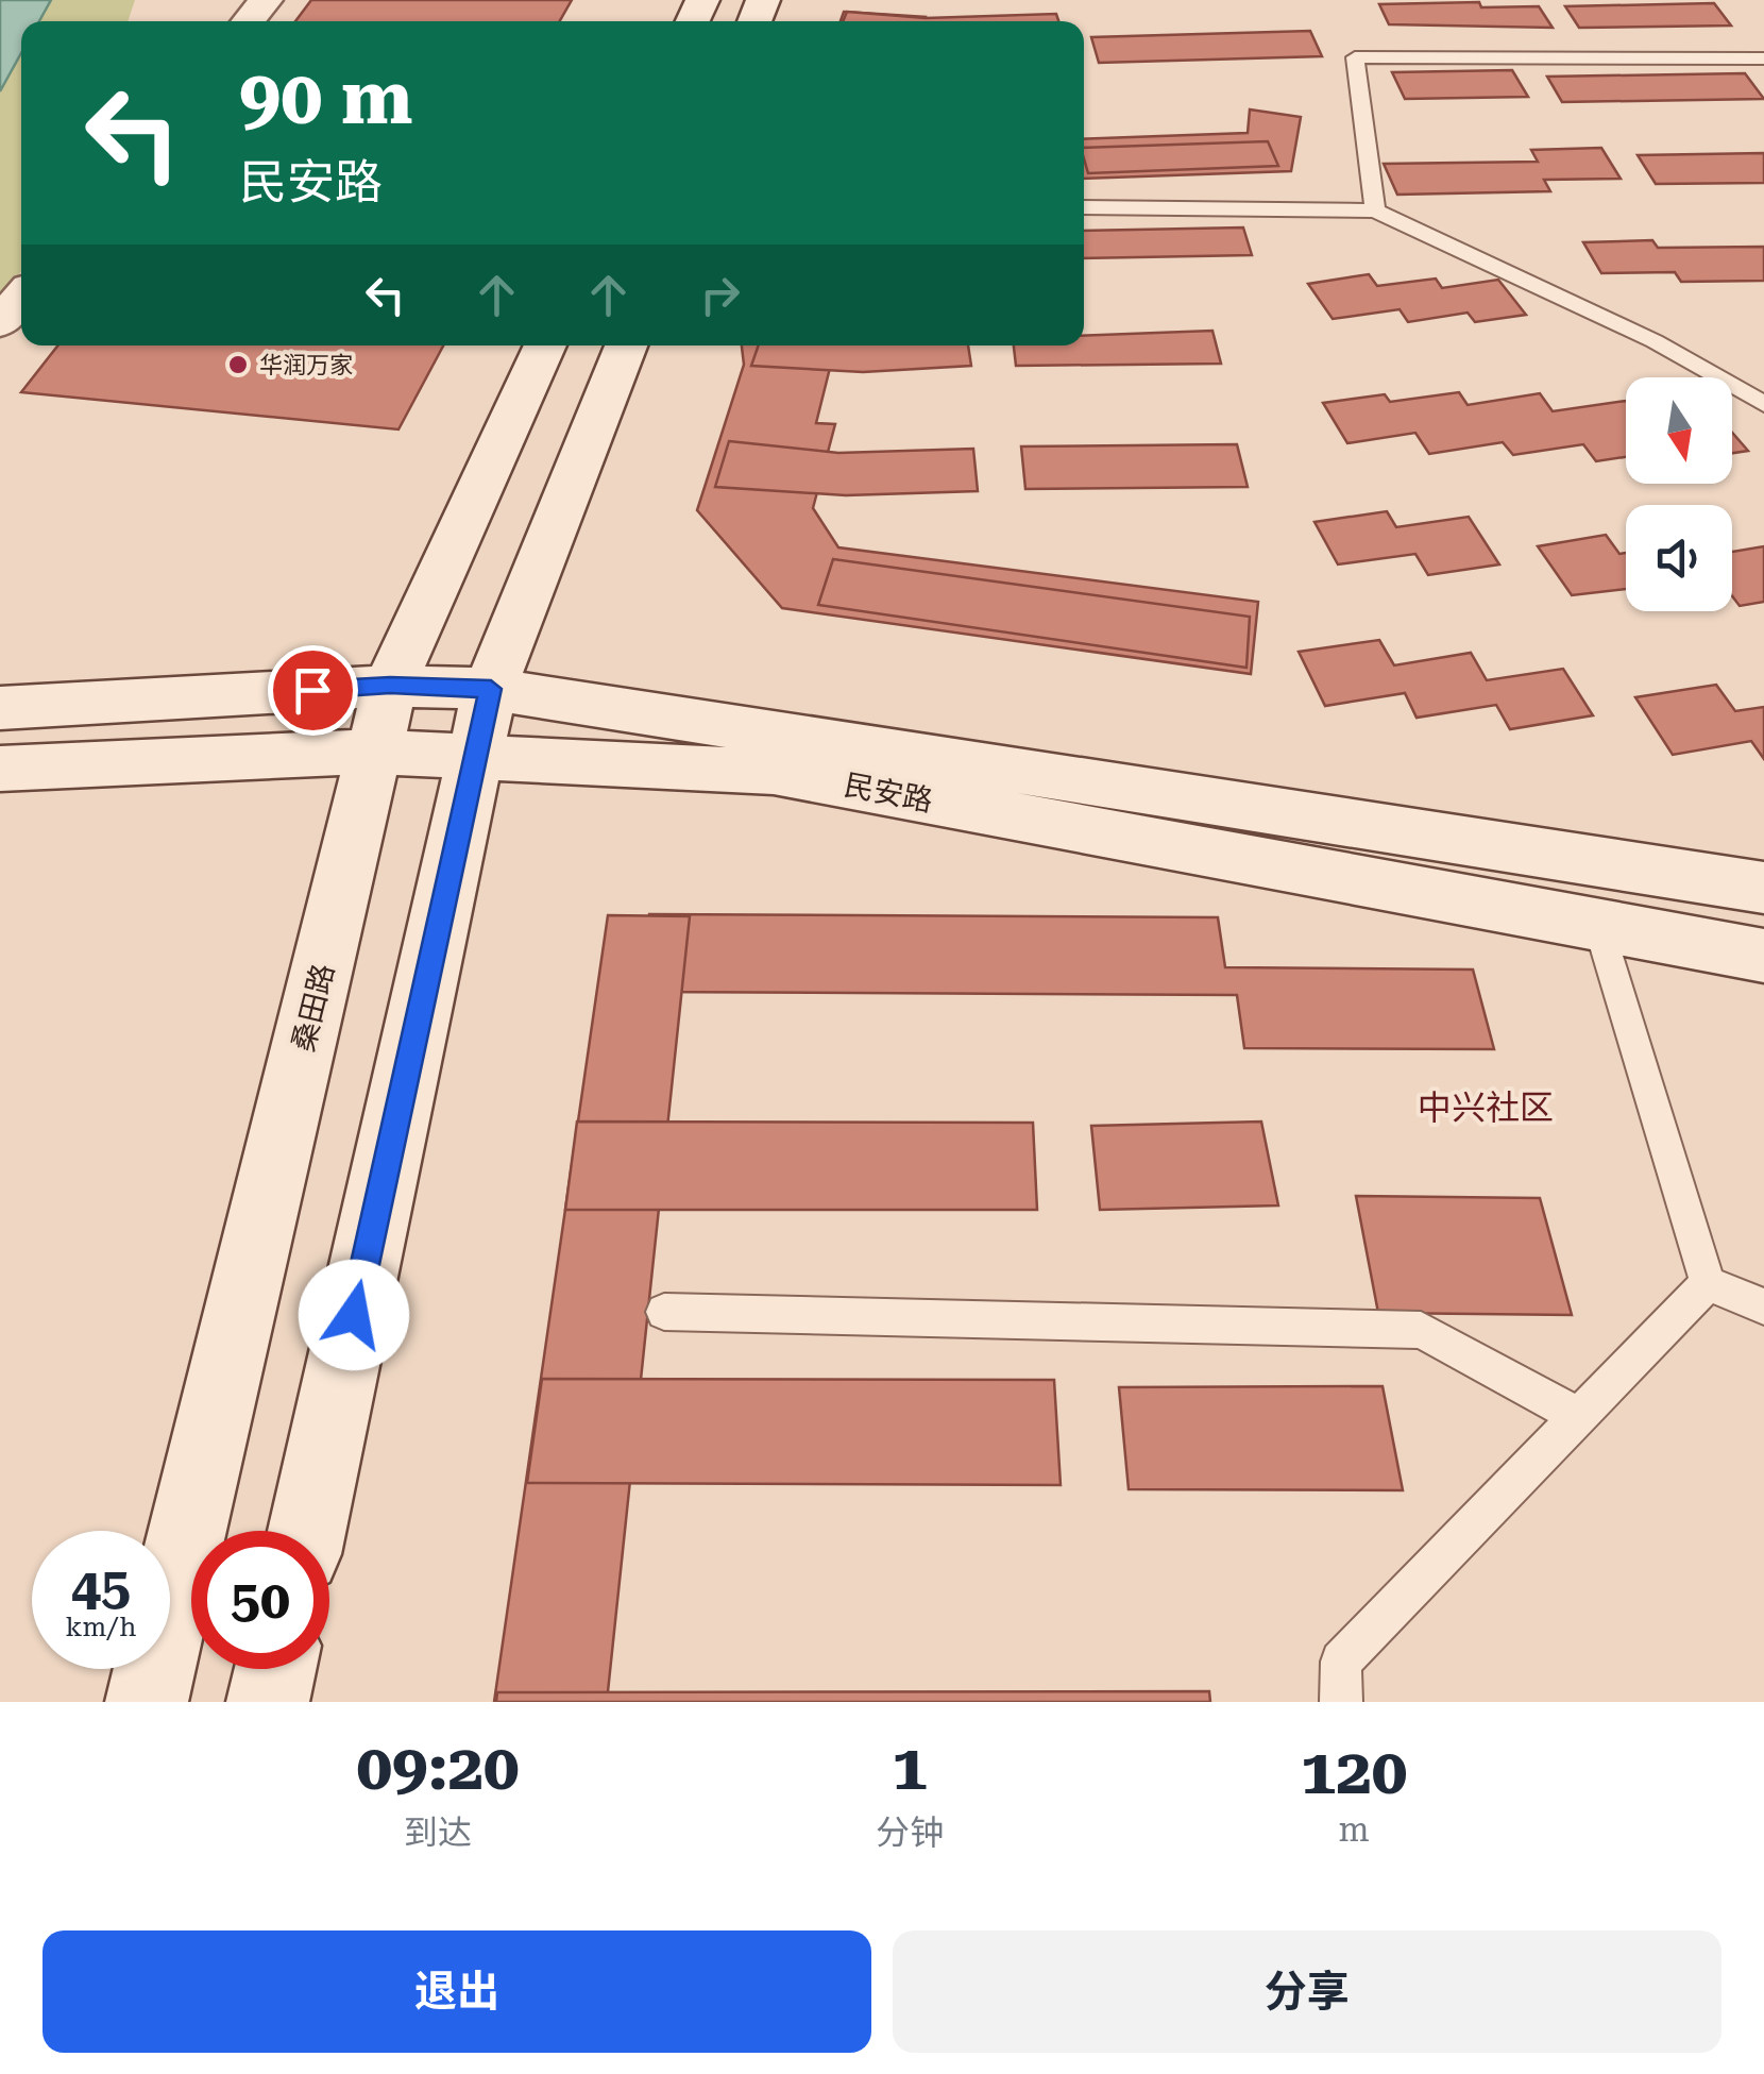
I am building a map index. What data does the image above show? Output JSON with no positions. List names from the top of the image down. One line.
{"streets":{"main road":["民安路","桑田路"]},"crossings":[["民安路","桑田路"]],"districts":["中兴社区"],"places":["华润万家"],"north":"bottom","page":{"turn":["90 m","民安路"],"speed":"45 km/h","limit":"50","eta":["09:20","到达","1","分钟","120","m"],"buttons":["退出","分享"]}}
